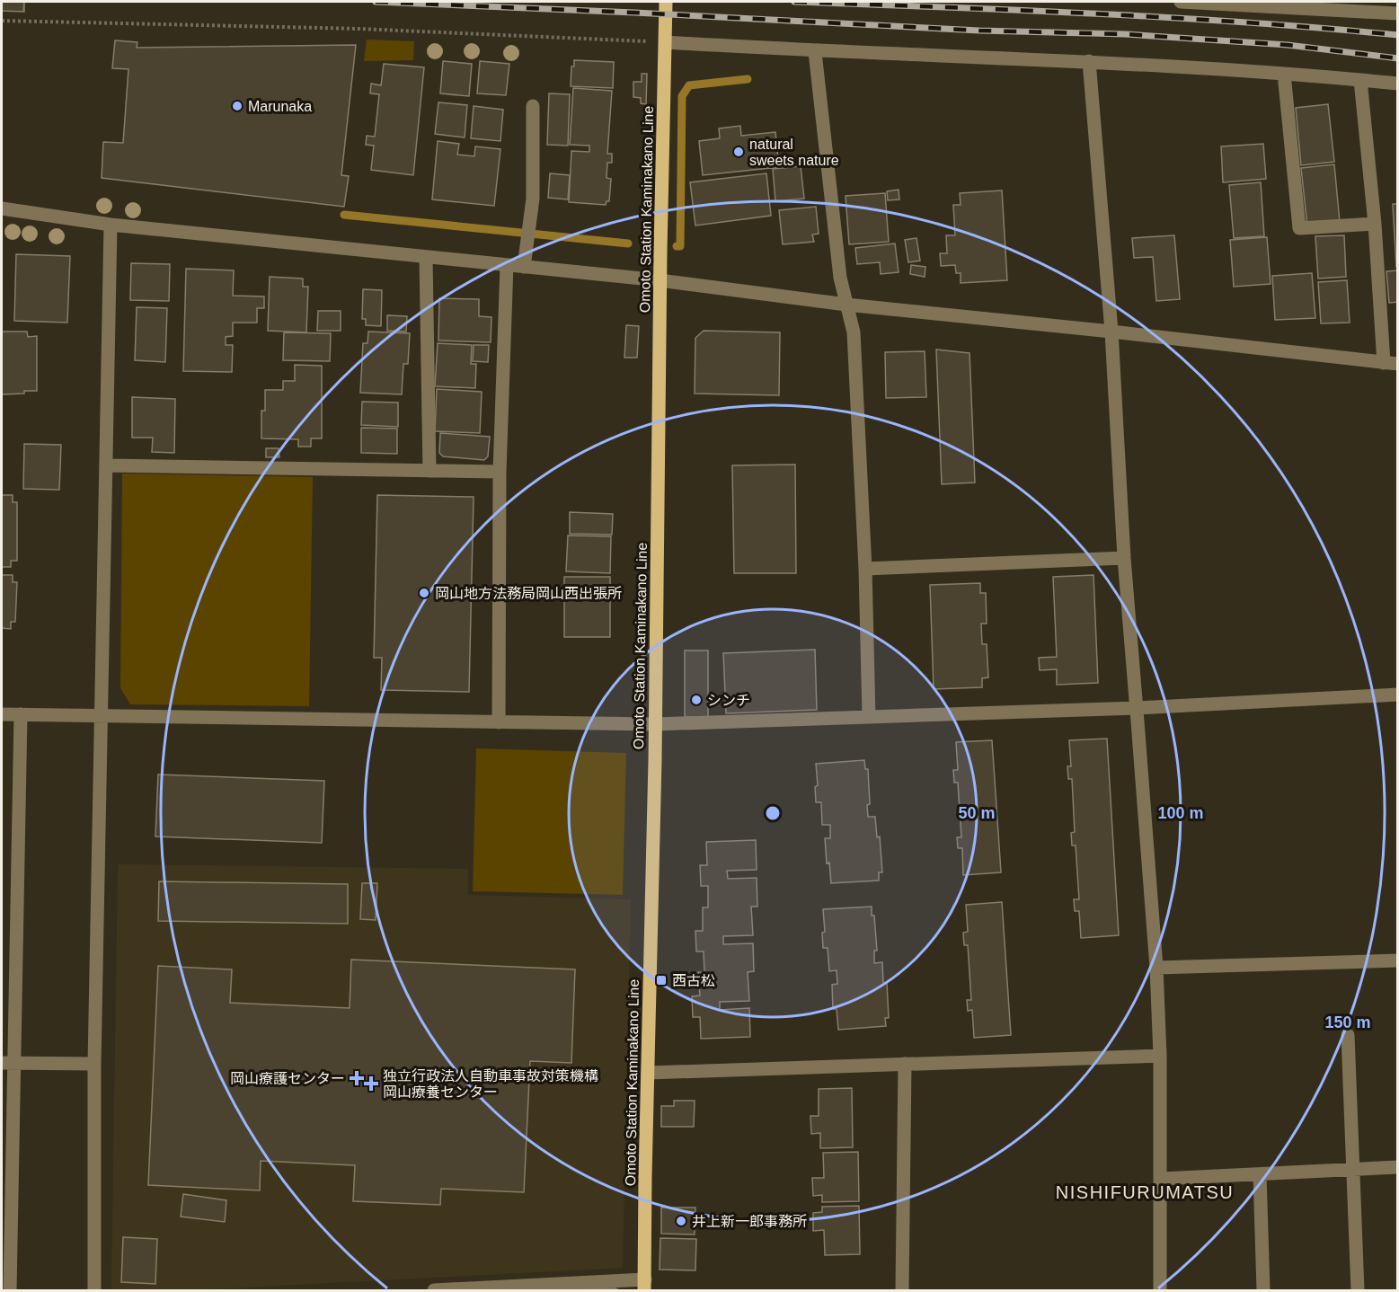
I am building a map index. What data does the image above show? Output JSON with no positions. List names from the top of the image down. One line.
{"streets":{"main road":["Omoto Station Kaminakano Line"]},"districts":["NISHIFURUMATSU"],"places":{"other":["Marunaka","natural sweets nature","岡山地方法務局岡山西出張所","シンチ","井上新一郎事務所"],"transit":["西古松"],"health":["岡山療護センター","独立行政法人自動車事故対策機構 岡山療養センター"]},"rings":["50 m","100 m","150 m"]}
